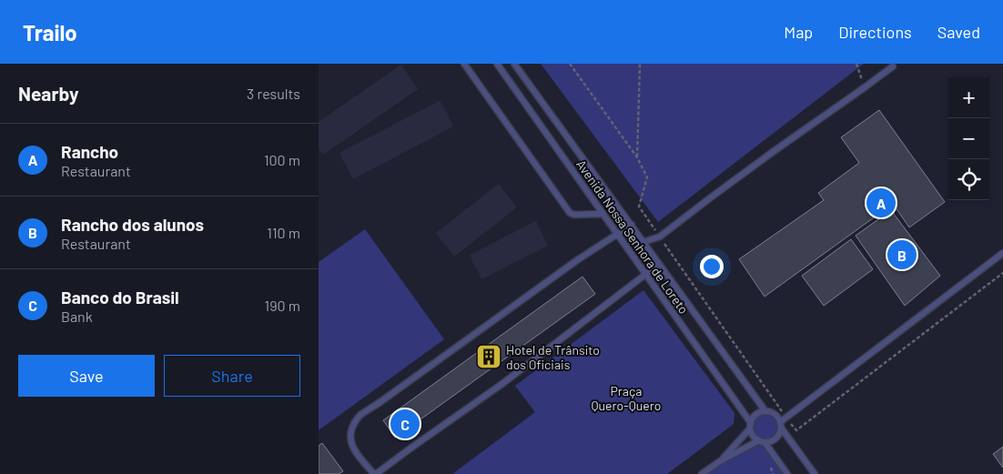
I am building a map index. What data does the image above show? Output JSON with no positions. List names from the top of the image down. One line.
{"streets":{"lane":["Avenida Nossa Senhora de Loreto"]},"parks":["Praça Quero-Quero"],"places":{"building":["Hotel de Trânsito dos Oficiais"]},"page":{"header":"Trailo","nav":["Map","Directions","Saved"],"heading":["Nearby","3 results"],"map_buttons":["+","−"],"list":[{"mark":"A","name":"Rancho","note":"Restaurant","value":"100 m"},{"mark":"B","name":"Rancho dos alunos","note":"Restaurant","value":"110 m"},{"mark":"C","name":"Banco do Brasil","note":"Bank","value":"190 m"}],"pins":["A","B","C"],"buttons":["Save","Share"]}}
